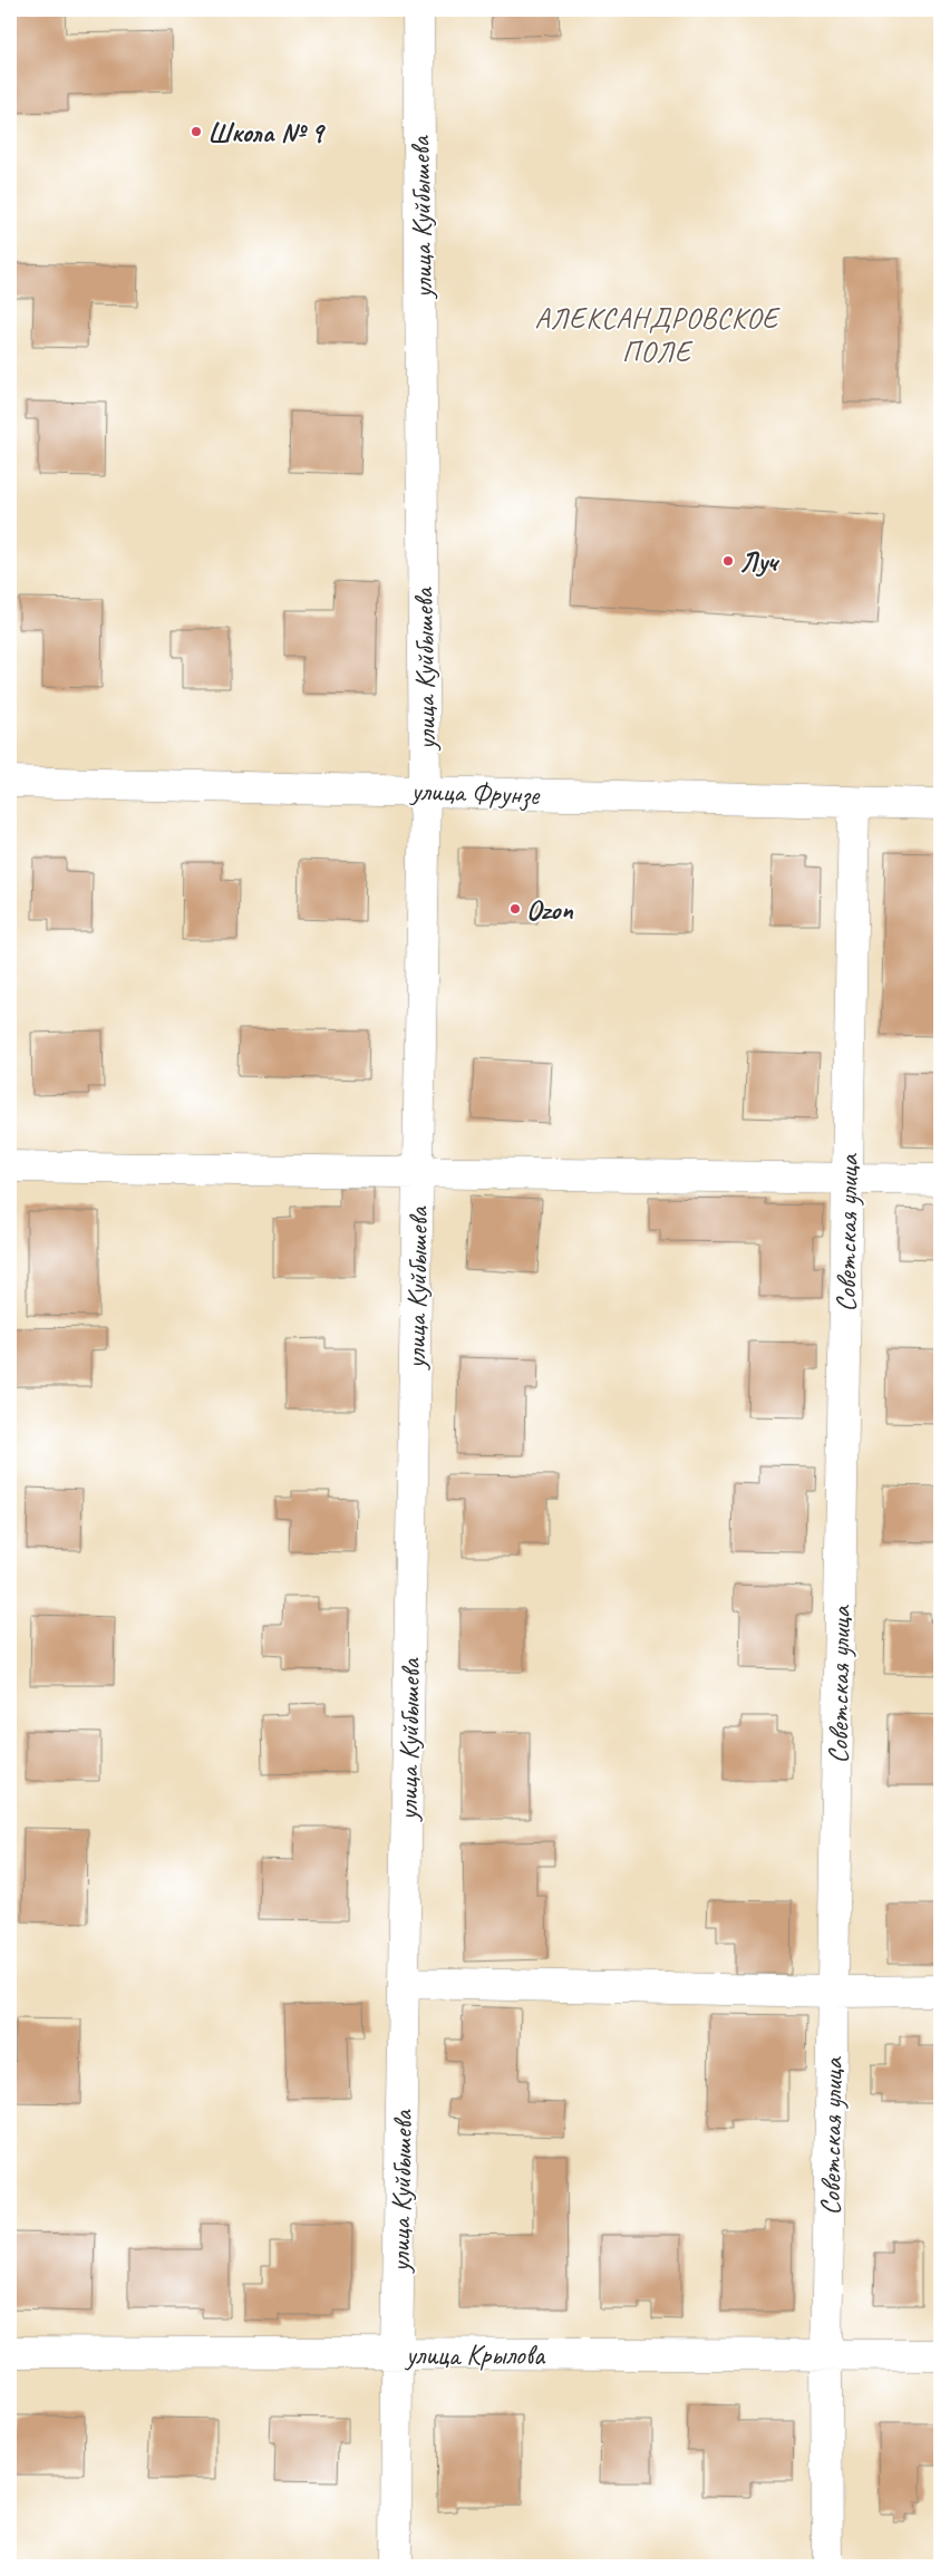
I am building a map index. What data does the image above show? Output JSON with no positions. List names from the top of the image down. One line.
{"streets":{"street":["улица Куйбышева","улица Фрунзе","Советская улица","улица Крылова"]},"crossings":[["улица Куйбышева","улица Фрунзе"],["улица Куйбышева","улица Крылова"],["улица Фрунзе","Советская улица"],["Советская улица","улица Крылова"]],"districts":["АЛЕКСАНДРОВСКОЕ ПОЛЕ"],"places":["Школа № 9","Луч","Ozon"]}
